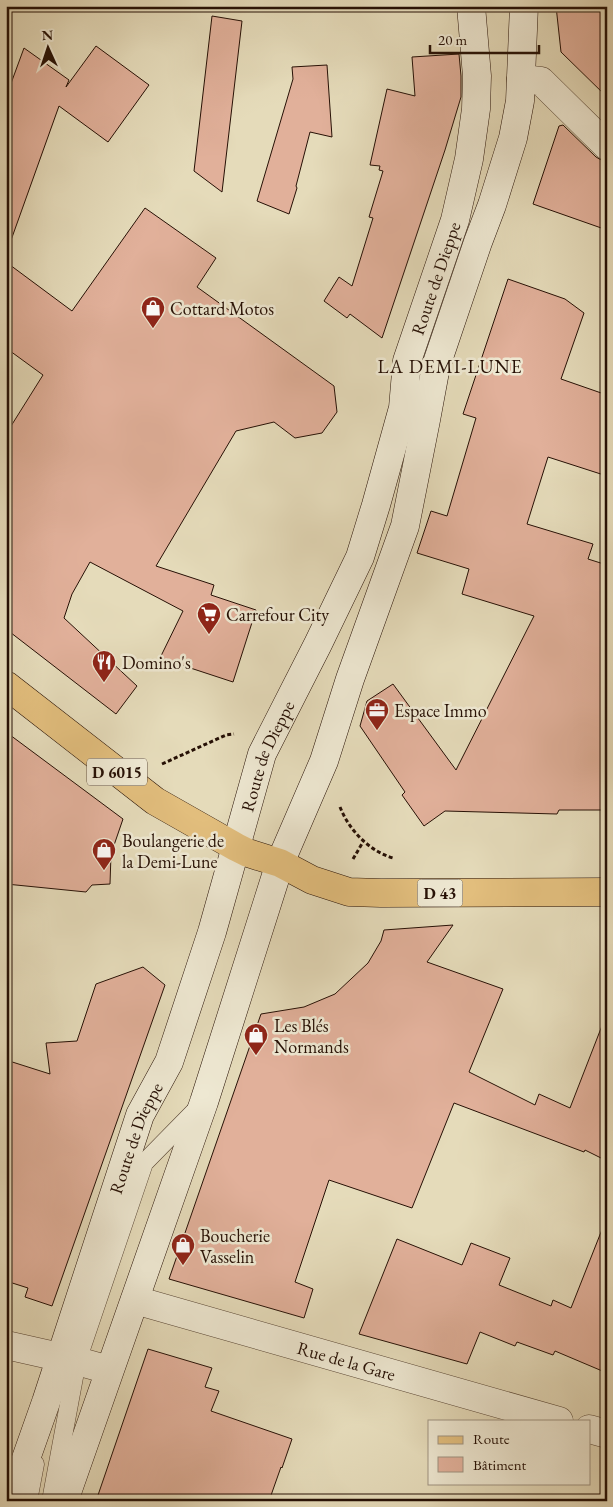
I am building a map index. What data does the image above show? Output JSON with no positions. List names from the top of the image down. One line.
{"streets":{"main road":["Route de Dieppe","D 6015","D 43","Rue de la Gare"]},"crossings":[["Route de Dieppe","D 6015"],["Route de Dieppe","D 43"],["Route de Dieppe","Rue de la Gare"],["D 6015","D 43"]],"districts":["LA DEMI-LUNE"],"places":{"shop":["Cottard Motos","Boulangerie de la Demi-Lune","Les Blés Normands","Boucherie Vasselin"],"supermarket":["Carrefour City"],"restaurant":["Domino's"],"office":["Espace Immo"]},"legend":["Route","Bâtiment"],"scale_bar":"20 m","north":"top"}
